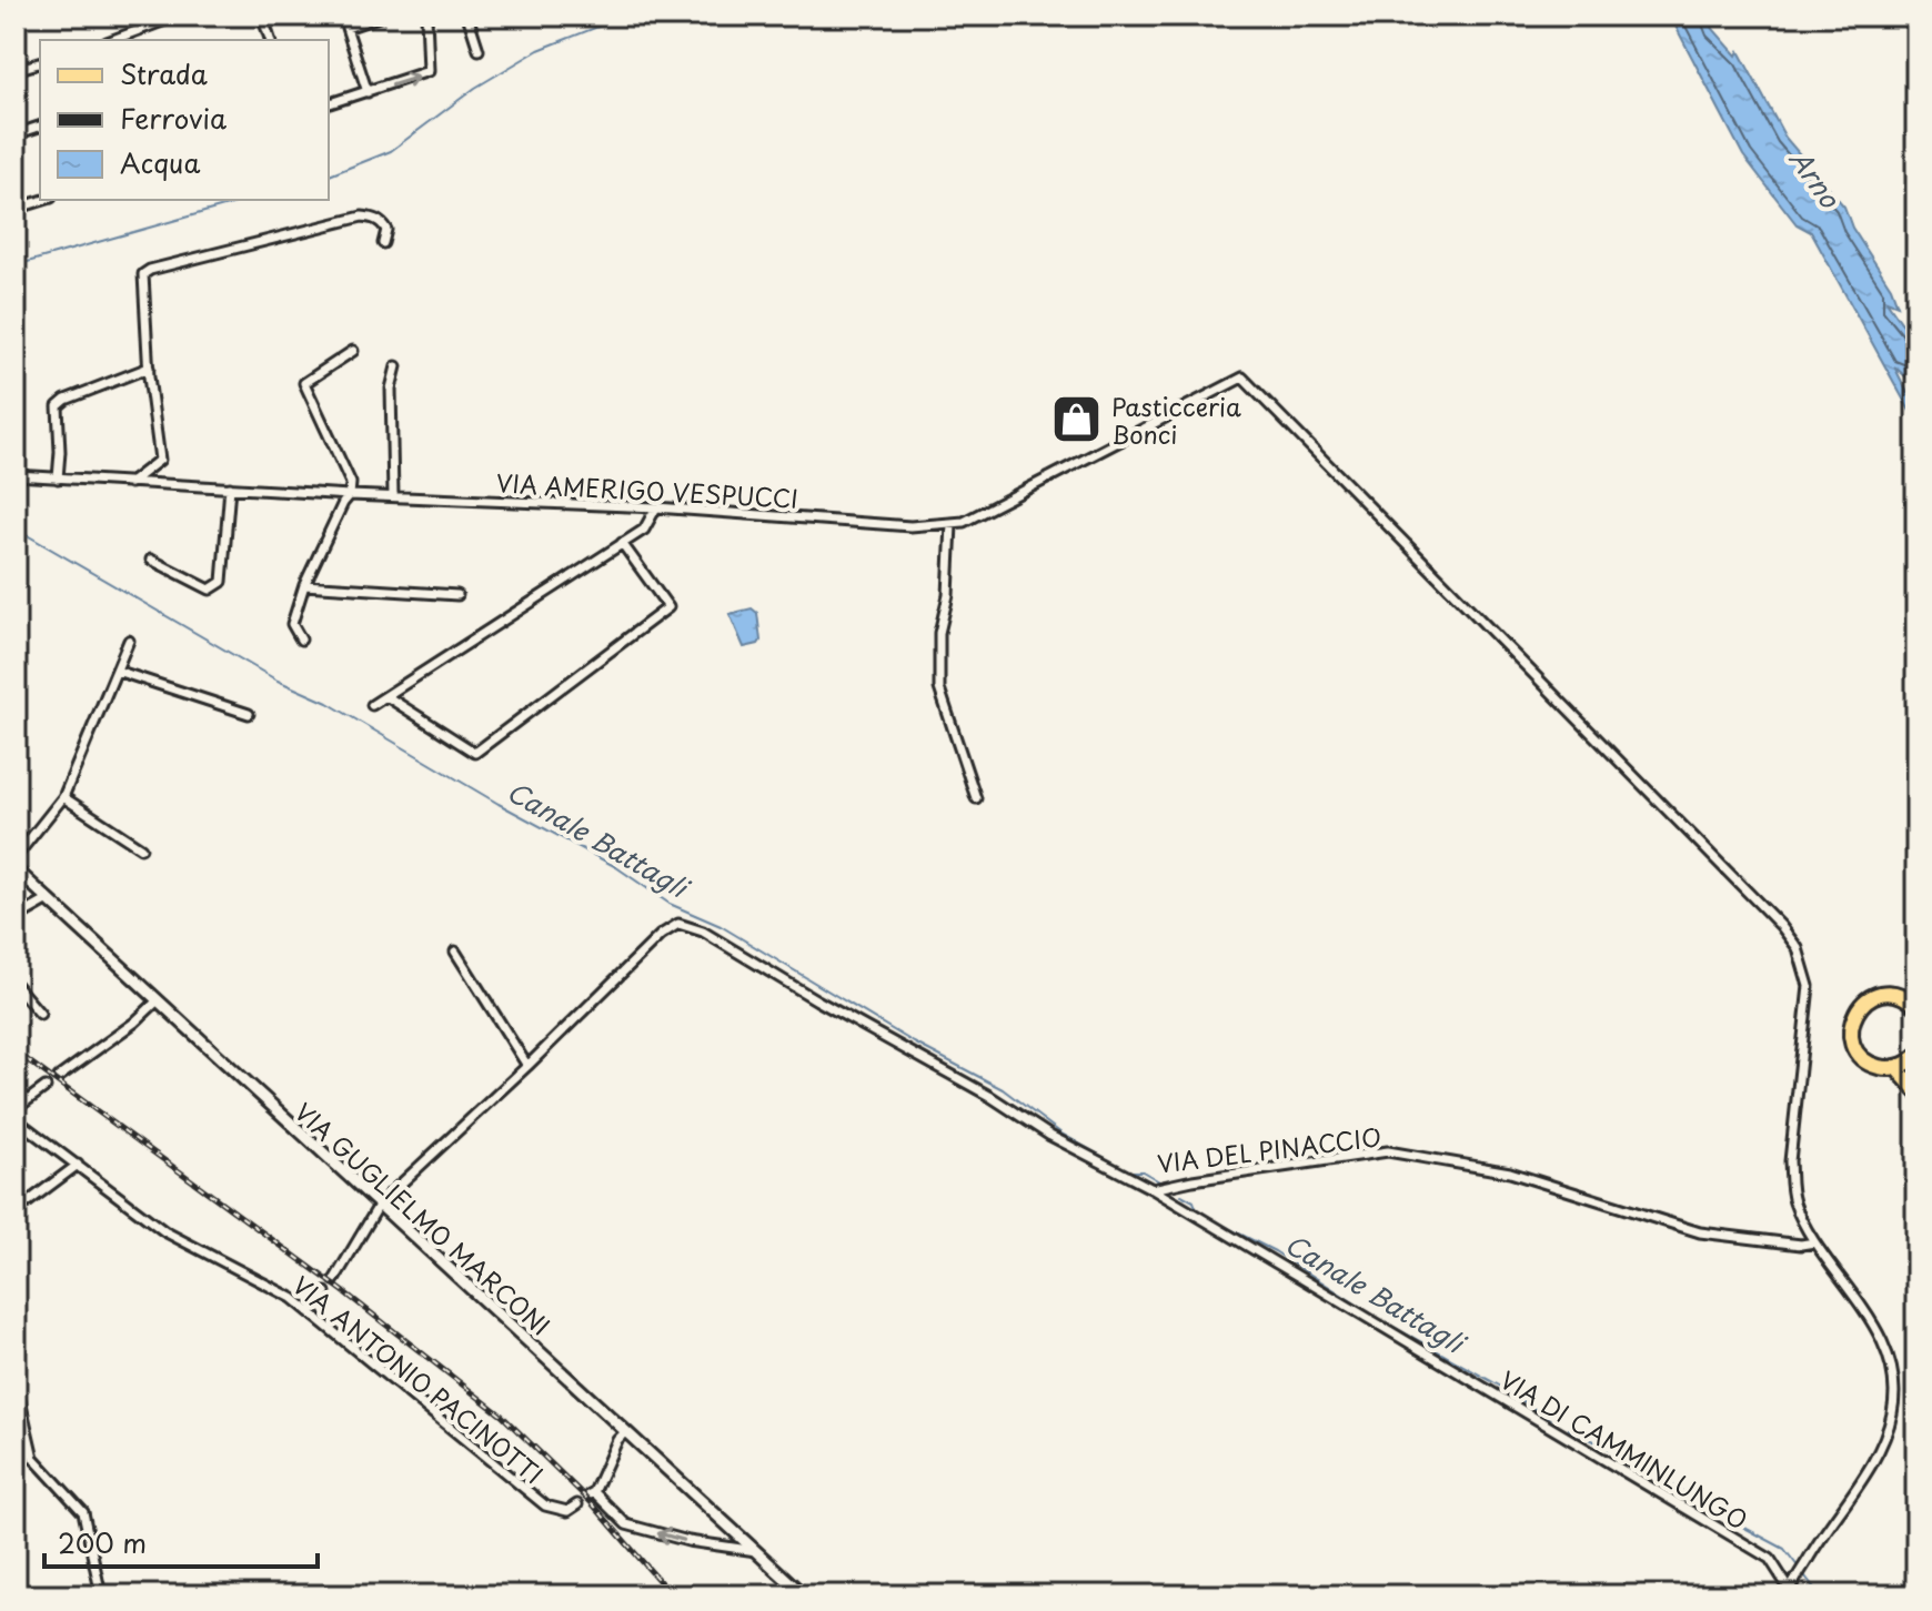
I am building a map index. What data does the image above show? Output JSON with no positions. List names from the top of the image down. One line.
{"streets":{"street":["VIA AMERIGO VESPUCCI","VIA DEL PINACCIO","VIA GUGLIELMO MARCONI","VIA ANTONIO PACINOTTI","VIA DI CAMMINLUNGO"]},"crossings":[["VIA AMERIGO VESPUCCI","VIA DI CAMMINLUNGO"],["VIA DEL PINACCIO","VIA DI CAMMINLUNGO"]],"water":["Arno","Canale Battagli"],"places":{"shop":["Pasticceria Bonci"]},"legend":["Strada","Ferrovia","Acqua"],"scale_bar":"200 m"}
